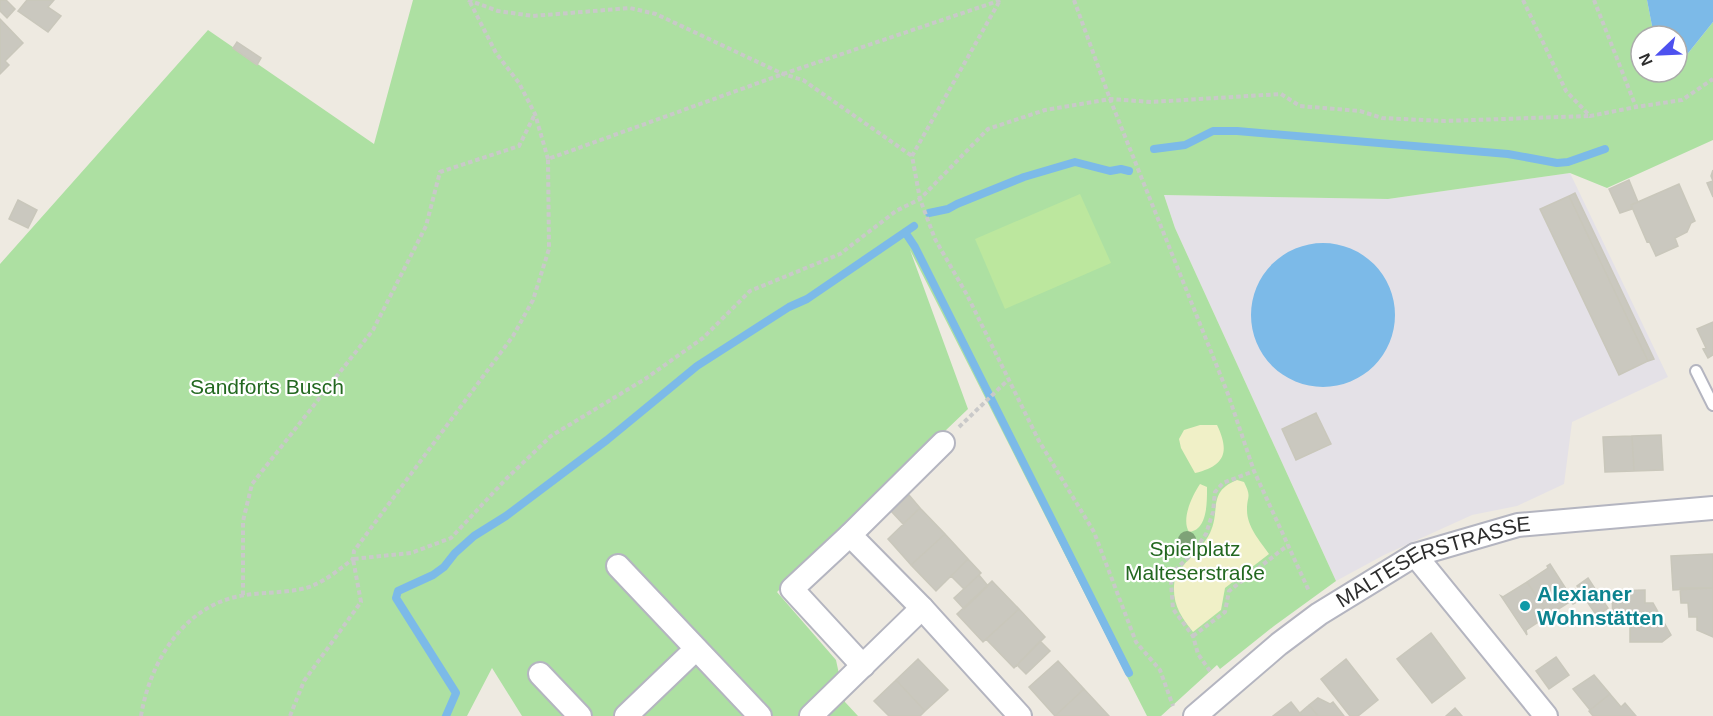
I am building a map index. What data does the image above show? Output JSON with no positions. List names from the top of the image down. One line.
{"streets":{"street":["MALTESERSTRASSE"]},"parks":["Sandforts Busch","Spielplatz Malteserstraße"],"places":["Alexianer Wohnstätten"],"north":"bottom left"}
